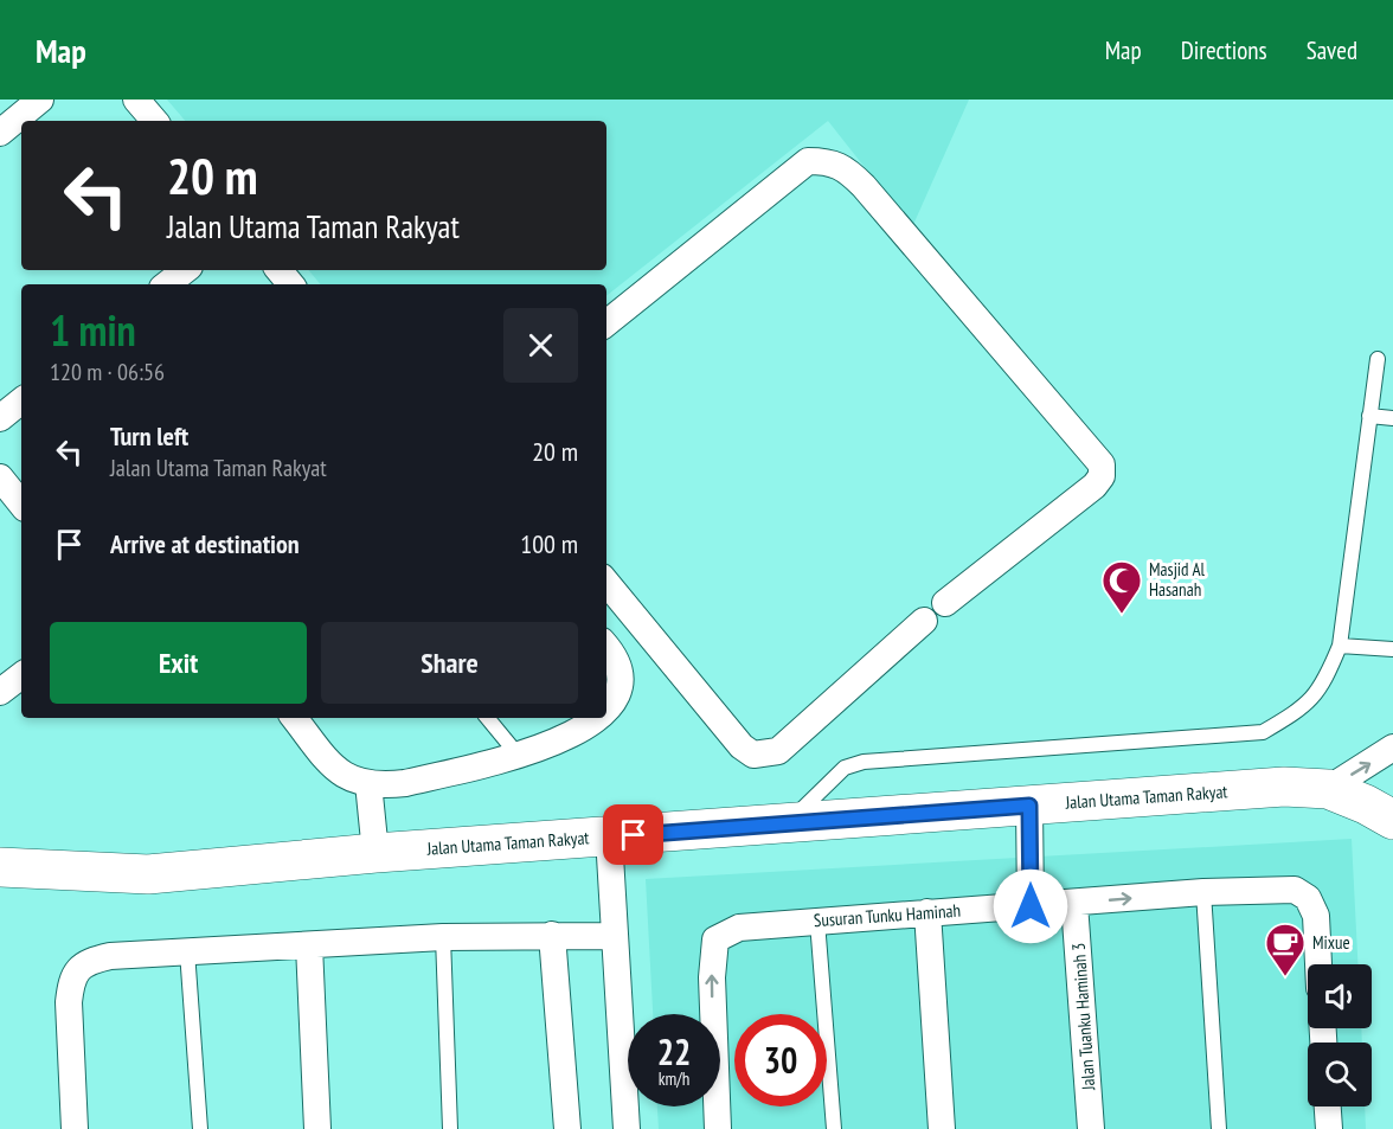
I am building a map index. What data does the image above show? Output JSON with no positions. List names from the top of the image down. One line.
{"streets":{"street":["Jalan Utama Taman Rakyat","Susuran Tunku Haminah","Jalan Tuanku Haminah 3"]},"crossings":[["Susuran Tunku Haminah","Jalan Tuanku Haminah 3"]],"places":{"mosque":["Masjid Al Hasanah"],"cafe":["Mixue"]},"page":{"header":"Map","nav":["Map","Directions","Saved"],"turn":["20 m","Jalan Utama Taman Rakyat"],"heading":["1 min","120 m · 06:56"],"list":[{"name":"Turn left","note":"Jalan Utama Taman Rakyat","value":"20 m"},{"name":"Arrive at destination","value":"100 m"}],"buttons":["Exit","Share"],"speed":"22 km/h","limit":"30"}}
